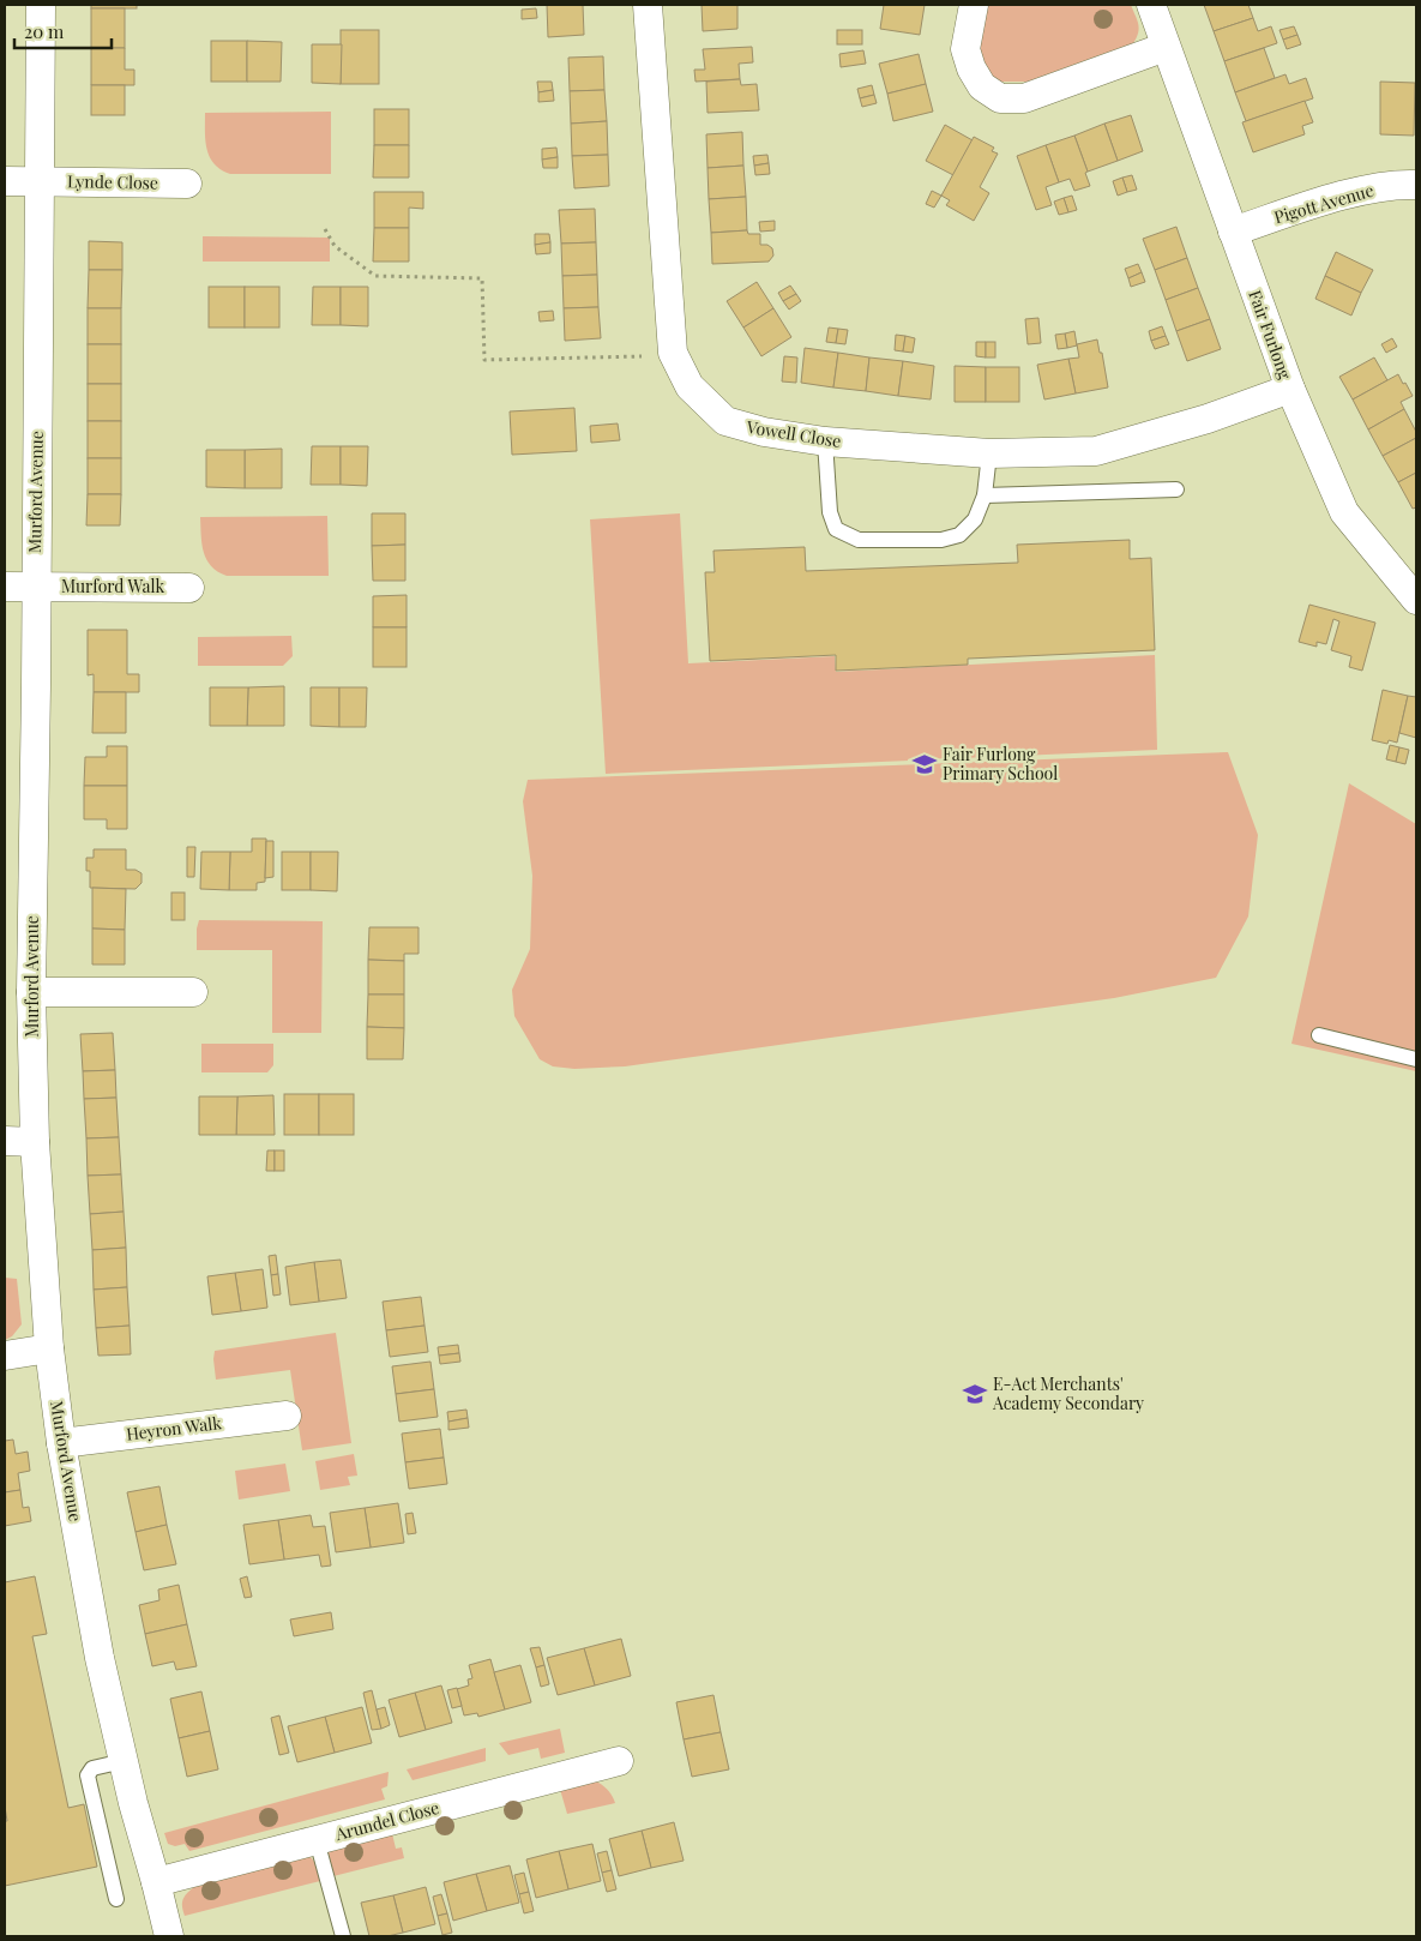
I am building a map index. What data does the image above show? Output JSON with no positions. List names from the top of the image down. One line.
{"streets":{"street":["Lynde Close","Pigott Avenue","Fair Furlong","Vowell Close","Murford Avenue","Murford Walk","Heyron Walk","Arundel Close"]},"crossings":[["Lynde Close","Murford Avenue"],["Pigott Avenue","Fair Furlong"],["Fair Furlong","Vowell Close"],["Murford Avenue","Murford Walk"],["Murford Avenue","Heyron Walk"],["Murford Avenue","Arundel Close"]],"places":{"school or university":["Fair Furlong Primary School","E-Act Merchants' Academy Secondary"]},"scale_bar":"20 m"}
